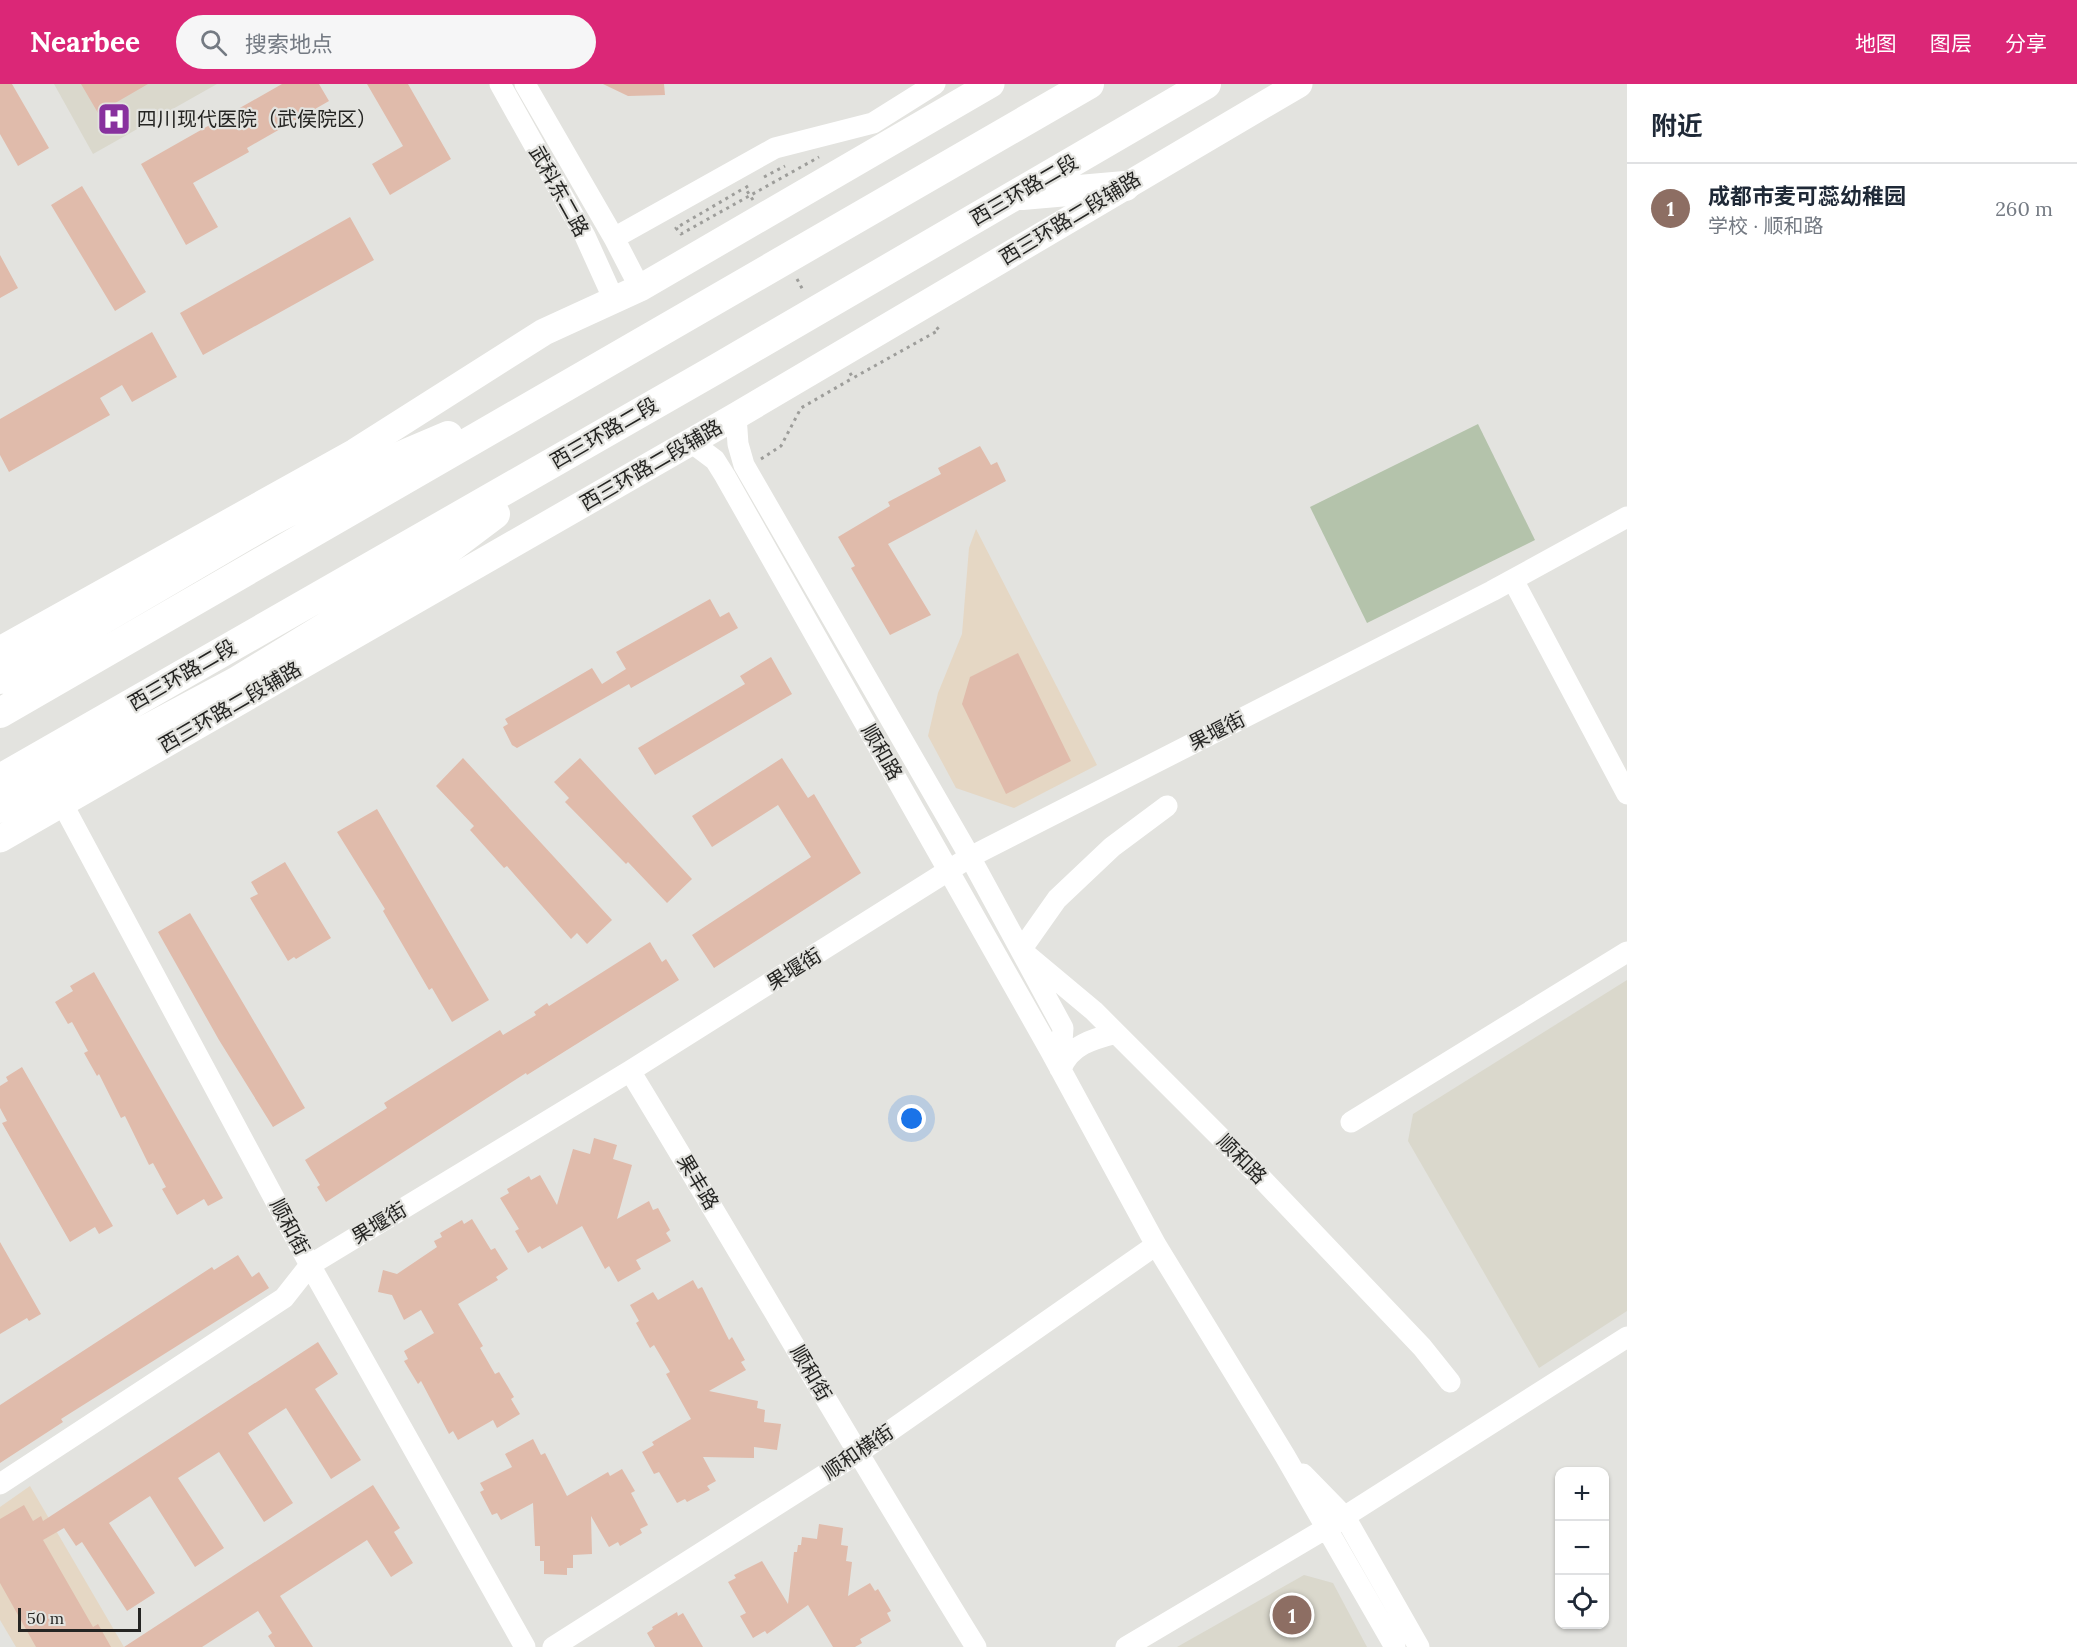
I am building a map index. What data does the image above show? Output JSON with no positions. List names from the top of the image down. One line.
{"streets":{"highway":["西三环路二段"],"main road":["西三环路二段辅路"],"street":["武科东二路","果堰街","顺和路","果丰路","顺和街","顺和横街"]},"crossings":[["西三环路二段辅路","顺和路"],["西三环路二段辅路","顺和街"],["果堰街","顺和路"],["果堰街","果丰路"],["果堰街","顺和街"],["顺和路","顺和横街"],["果丰路","顺和街"],["顺和街","顺和横街"]],"places":{"hospital":["四川现代医院（武侯院区）"]},"scale_bar":"50 m","page":{"header":"Nearbee","search":"搜索地点","nav":["地图","图层","分享"],"heading":"附近","list":[{"mark":"1","name":"成都市麦可蕊幼稚园","note":"学校 · 顺和路","value":"260 m"}],"map_buttons":["+","−"],"pins":"1","scale":"50 m"}}
